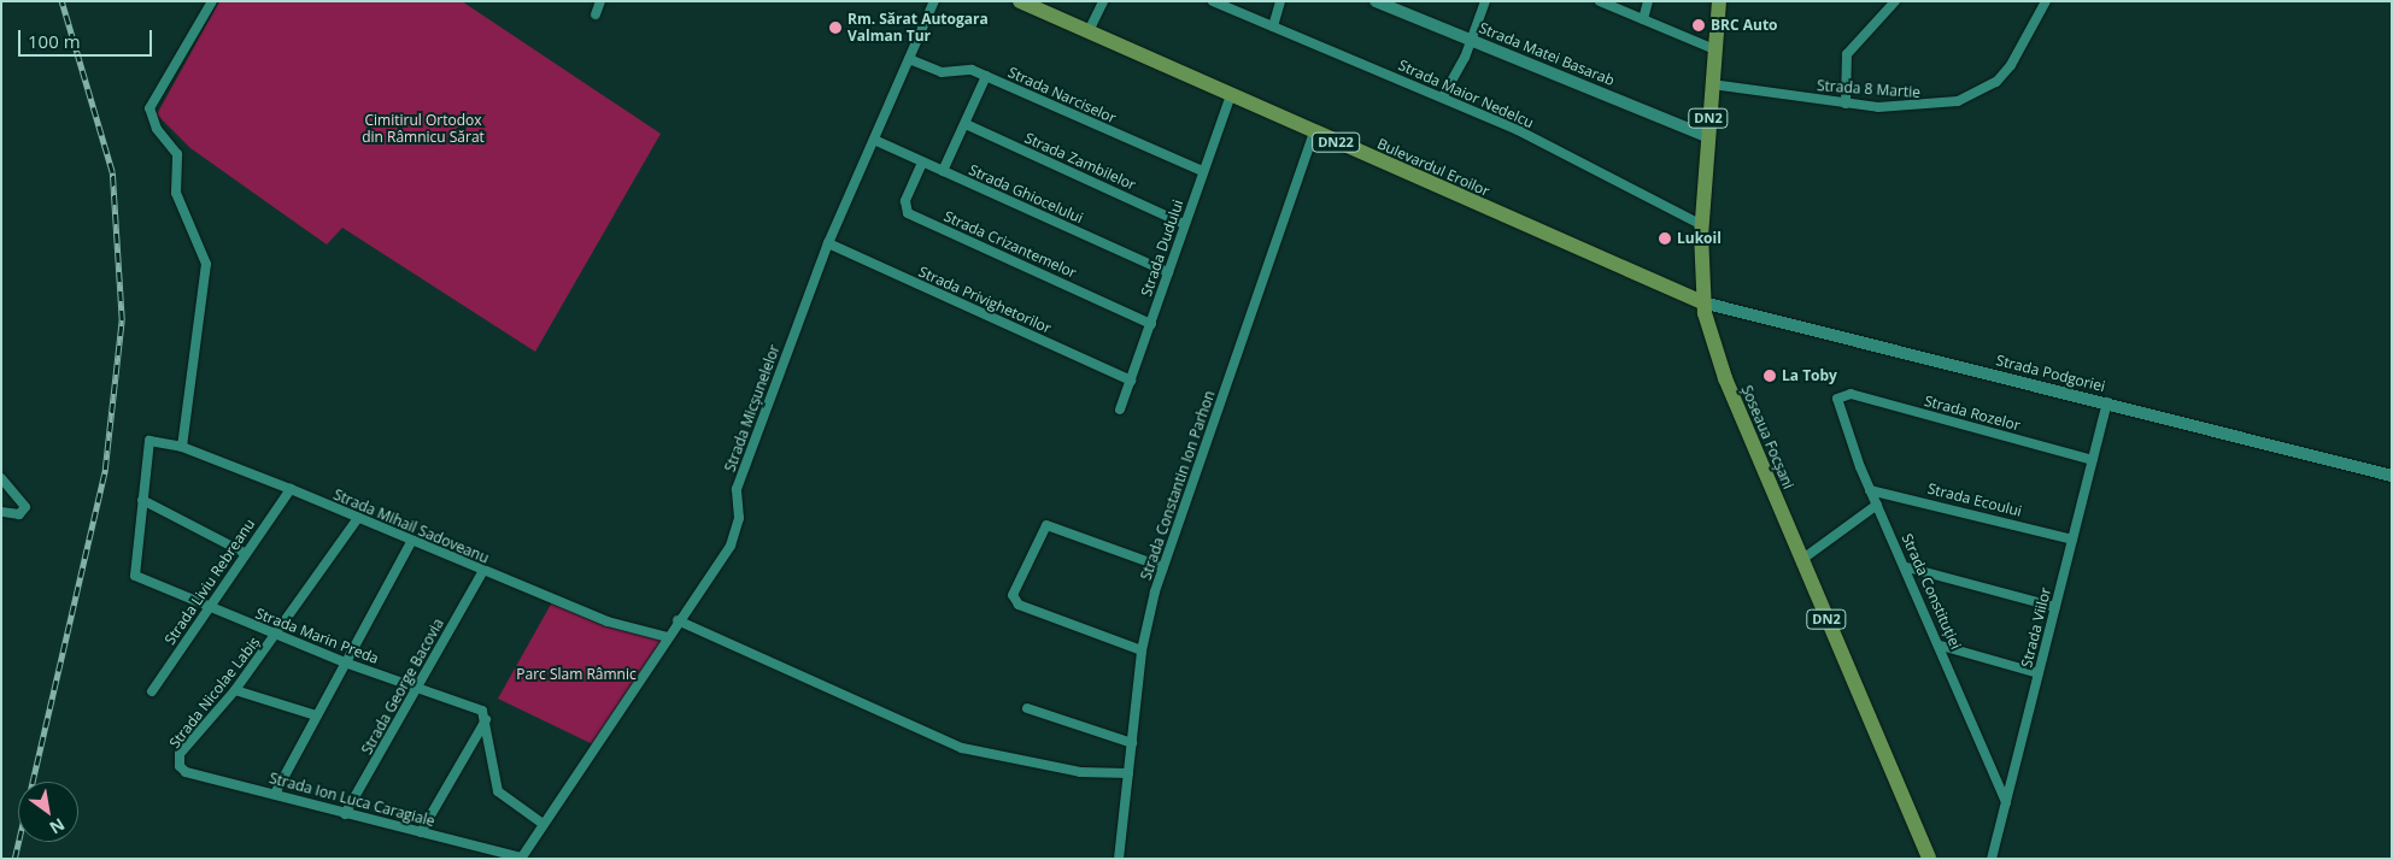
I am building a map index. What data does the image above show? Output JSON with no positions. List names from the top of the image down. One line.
{"streets":{"main road":["DN2","DN22","Bulevardul Eroilor","Șoseaua Focșani"],"street":["Strada Matei Basarab","Strada 8 Martie","Strada Maior Nedelcu","Strada Narciselor","Strada Zambilelor","Strada Ghiocelului","Strada Crizantemelor","Strada Dudului","Strada Privighetorilor","Strada Podgoriei","Strada Micșunelelor","Strada Rozelor","Strada Constantin Ion Parhon","Strada Ecoului","Strada Mihail Sadoveanu","Strada Liviu Rebreanu","Strada Constituției","Strada Viilor","Strada Marin Preda","Strada George Bacovia","Strada Nicolae Labiș","Strada Ion Luca Caragiale"]},"crossings":[["Strada Matei Basarab","Șoseaua Focșani"],["Strada 8 Martie","Șoseaua Focșani"],["Strada Maior Nedelcu","Șoseaua Focșani"],["Strada Narciselor","Strada Dudului"],["Strada Narciselor","Strada Micșunelelor"],["Strada Zambilelor","Strada Dudului"],["Bulevardul Eroilor","Strada Dudului"],["Bulevardul Eroilor","Strada Podgoriei"],["Bulevardul Eroilor","Șoseaua Focșani"],["Bulevardul Eroilor","Strada Constantin Ion Parhon"],["Strada Ghiocelului","Strada Crizantemelor"],["Strada Ghiocelului","Strada Dudului"],["Strada Ghiocelului","Strada Micșunelelor"],["Strada Crizantemelor","Strada Dudului"],["Strada Dudului","Strada Privighetorilor"],["Strada Privighetorilor","Strada Micșunelelor"],["Strada Podgoriei","Șoseaua Focșani"],["Strada Podgoriei","Strada Viilor"],["Strada Micșunelelor","Strada Mihail Sadoveanu"],["Strada Micșunelelor","Strada Ion Luca Caragiale"],["Strada Rozelor","Strada Constituției"],["Strada Rozelor","Strada Viilor"],["Strada Ecoului","Strada Constituției"],["Strada Ecoului","Strada Viilor"],["Strada Mihail Sadoveanu","Strada Liviu Rebreanu"],["Strada Mihail Sadoveanu","Strada Marin Preda"],["Strada Mihail Sadoveanu","Strada George Bacovia"],["Strada Mihail Sadoveanu","Strada Nicolae Labiș"],["Strada Liviu Rebreanu","Strada Marin Preda"],["Strada Constituției","Strada Viilor"],["Strada Marin Preda","Strada George Bacovia"],["Strada Marin Preda","Strada Nicolae Labiș"],["Strada George Bacovia","Strada Ion Luca Caragiale"],["Strada Nicolae Labiș","Strada Ion Luca Caragiale"]],"parks":["Cimitirul Ortodox din Râmnicu Sărat","Parc Slam Râmnic"],"places":["BRC Auto","Rm. Sărat Autogara Valman Tur","Lukoil","La Toby"],"scale_bar":"100 m","north":"bottom right"}
